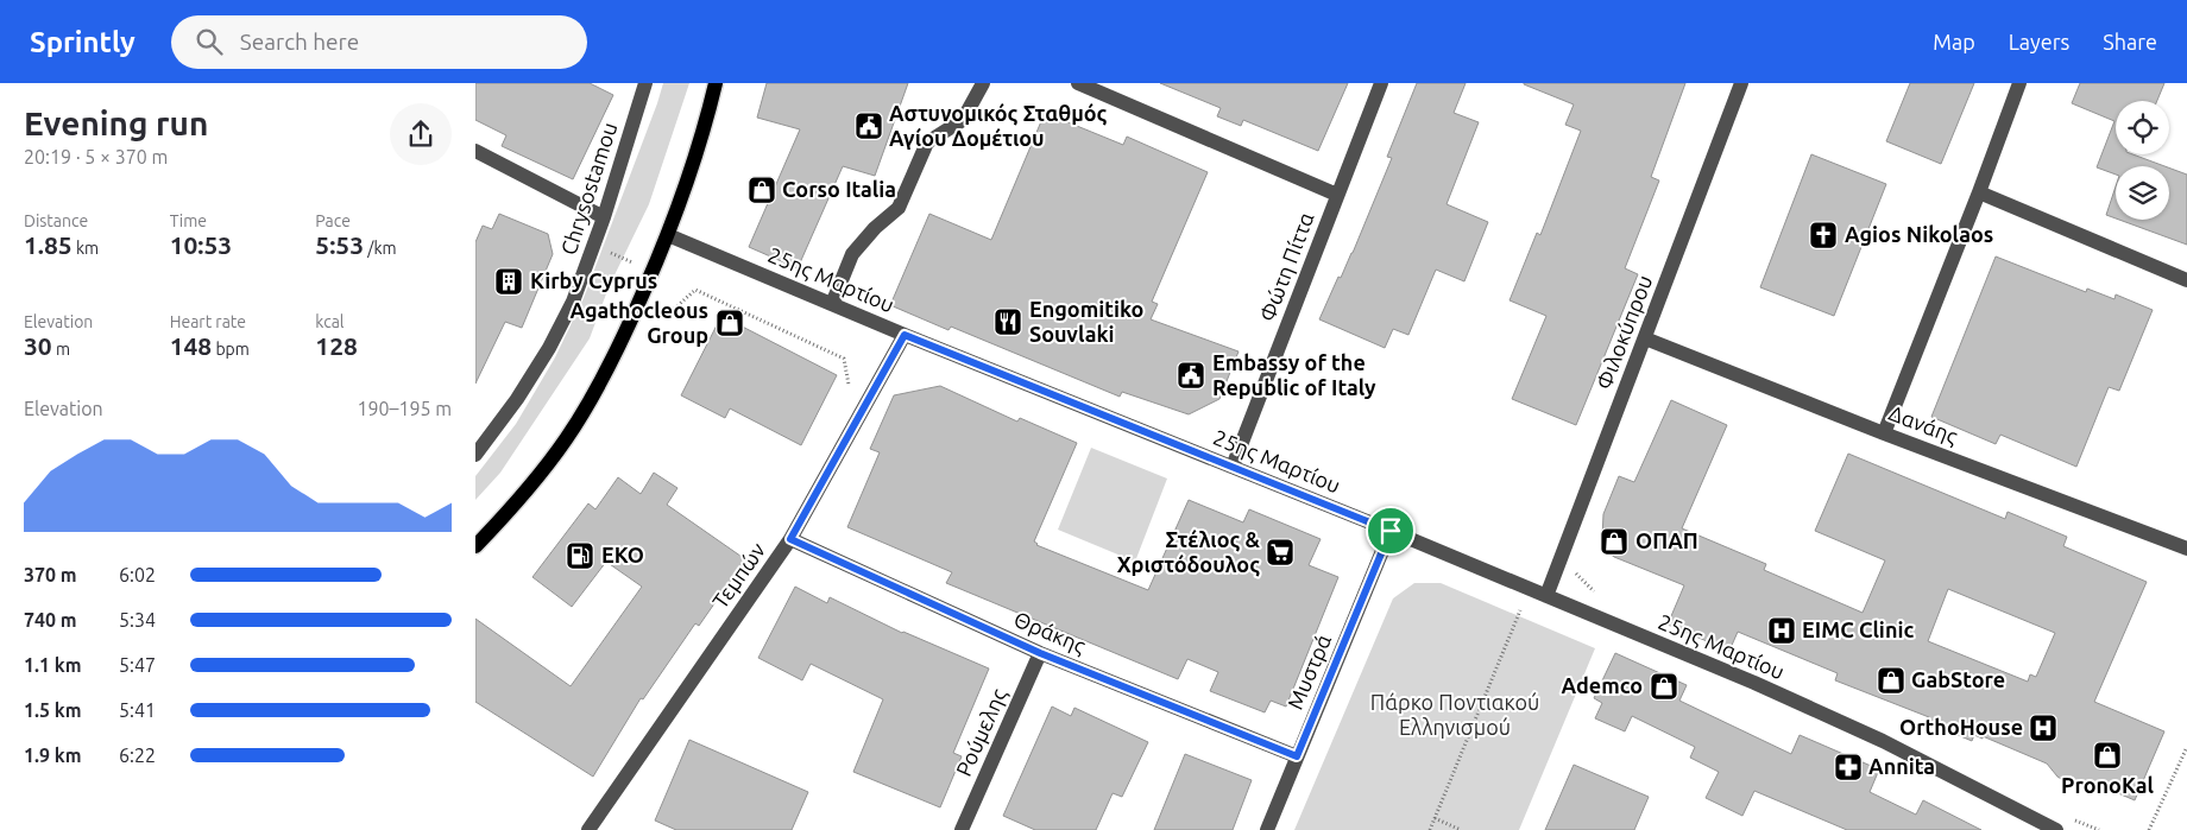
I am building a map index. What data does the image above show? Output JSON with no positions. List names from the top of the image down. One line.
{"streets":{"street":["Chrysostamou","Φώτη Πίττα","25ης Μαρτίου","Φιλοκύπρου","Δανάης","Τεμπών","Θράκης","Μυστρά","Ρούμελης"]},"crossings":[["Φώτη Πίττα","25ης Μαρτίου"],["25ης Μαρτίου","Φιλοκύπρου"],["25ης Μαρτίου","Τεμπών"],["25ης Μαρτίου","Μυστρά"],["Φιλοκύπρου","Δανάης"],["Τεμπών","Θράκης"],["Θράκης","Μυστρά"],["Θράκης","Ρούμελης"]],"parks":["Πάρκο Ποντιακού Ελληνισμού"],"places":{"public building":["Αστυνομικός Σταθμός Αγίου Δομέτιου","Embassy of the Republic of Italy"],"shop":["Corso Italia","Agathocleous Group","ΟΠΑΠ","GabStore","Ademco","PronoKal"],"church":["Agios Nikolaos"],"building":["Kirby Cyprus"],"restaurant":["Engomitiko Souvlaki"],"supermarket":["Στέλιος & Χριστόδουλος"],"fuel station":["EKO"],"hospital":["EIMC Clinic","OrthoHouse"],"pharmacy":["Annita"]},"page":{"header":"Sprintly","search":"Search here","nav":["Map","Layers","Share"],"heading":["Evening run","20:19 · 5 × 370 m"],"stats":[["Distance","1.85 km"],["Time","10:53"],["Pace","5:53 /km"],["Elevation","30 m"],["Heart rate","148 bpm"],["kcal","128"]],"chart":["Elevation","190–195 m"],"list":[{"name":"370 m","note":"6:02"},{"name":"740 m","note":"5:34"},{"name":"1.1 km","note":"5:47"},{"name":"1.5 km","note":"5:41"},{"name":"1.9 km","note":"6:22"}]}}
